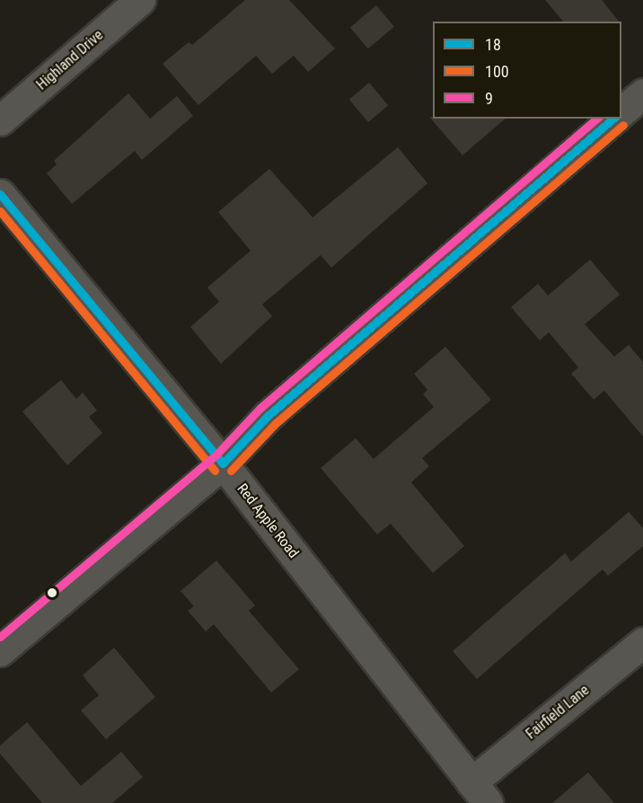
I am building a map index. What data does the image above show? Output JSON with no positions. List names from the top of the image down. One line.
{"streets":{"street":["Highland Drive","Red Apple Road","Fairfield Lane"]},"crossings":[["Red Apple Road","Fairfield Lane"]],"lines":["transit line 18","transit line 9","transit line 100"],"legend":["18","100","9"]}
